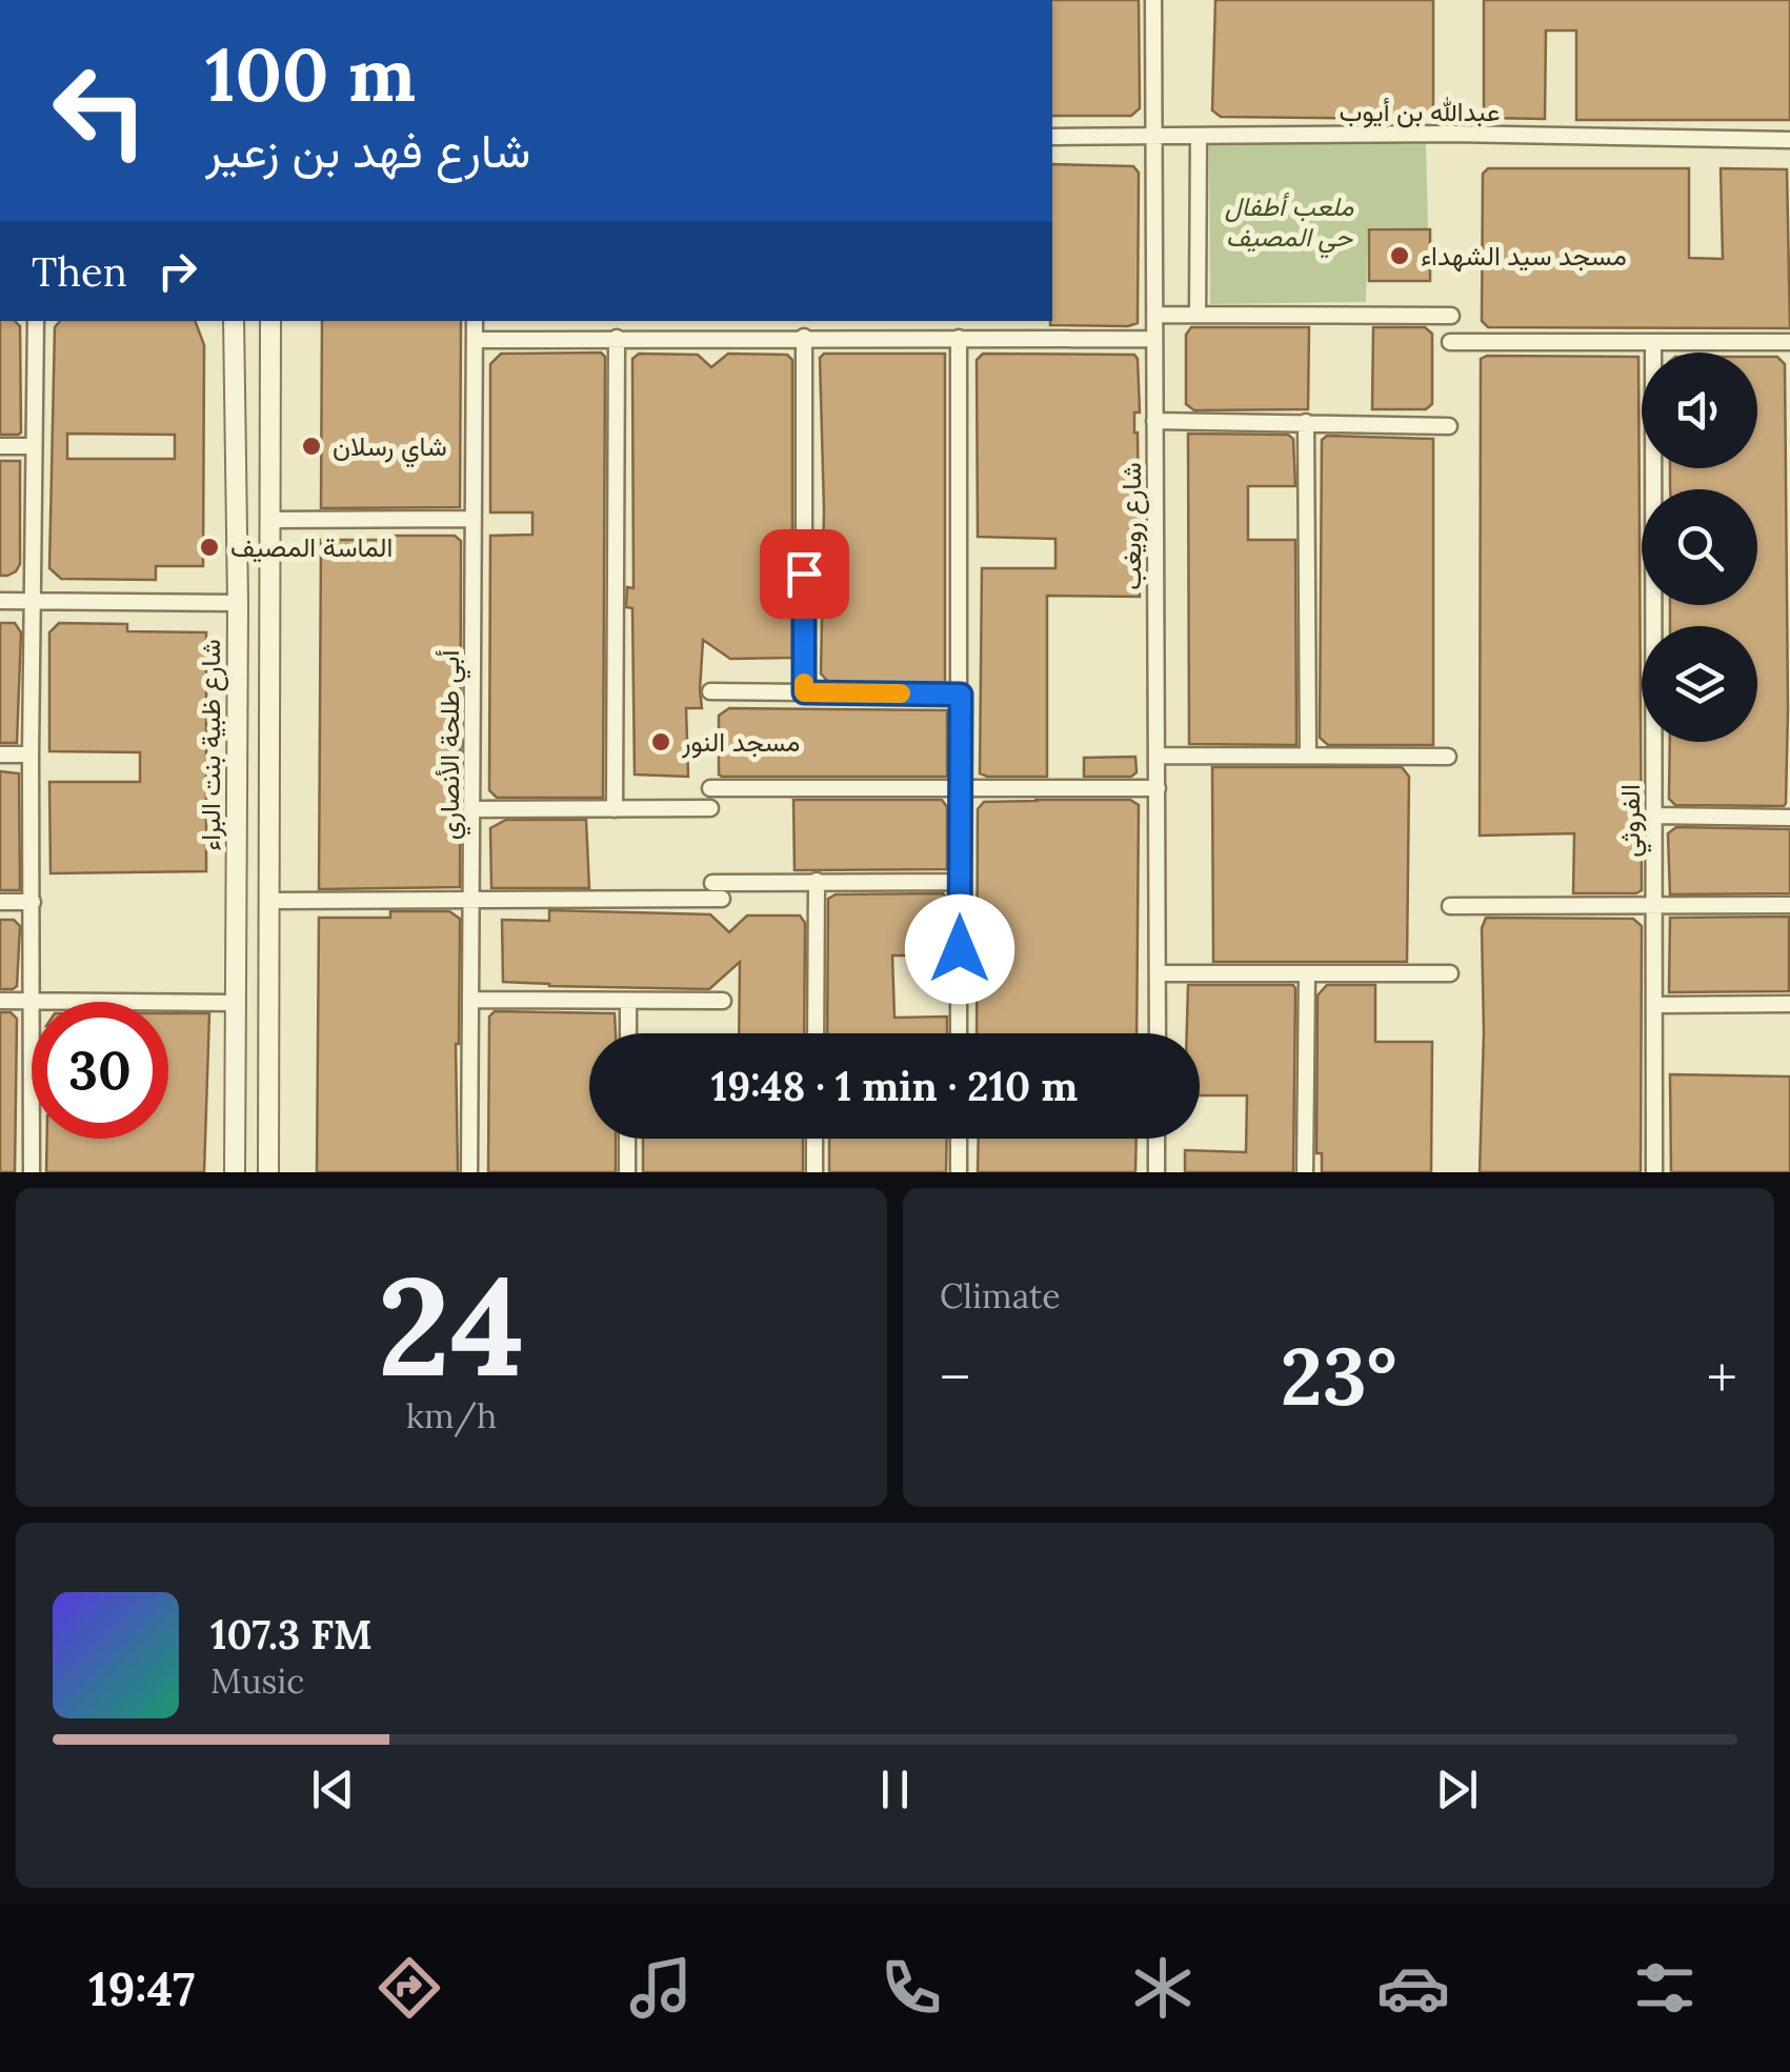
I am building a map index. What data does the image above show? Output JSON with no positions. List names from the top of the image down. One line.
{"streets":{"street":["عبدالله بن أيوب","شارع رويغب","شارع ظبية بنت البراء","أبي طلحة الأنصاري","الفروثي"]},"crossings":[["عبدالله بن أيوب","شارع رويغب"]],"parks":["ملعب أطفال حي المصيف"],"places":["مسجد سيد الشهداء","شاي رسلان","الماسة المصيف","مسجد النور"],"page":{"turn":["100 m","شارع فهد بن زعير"],"then":"Then","limit":"30","trip":"19:48 · 1 min · 210 m","tile":[["24","km/h"],"Climate"],"heat":["−","23°","+"],"song":["107.3 FM","Music"],"tabs":"19:47"}}
